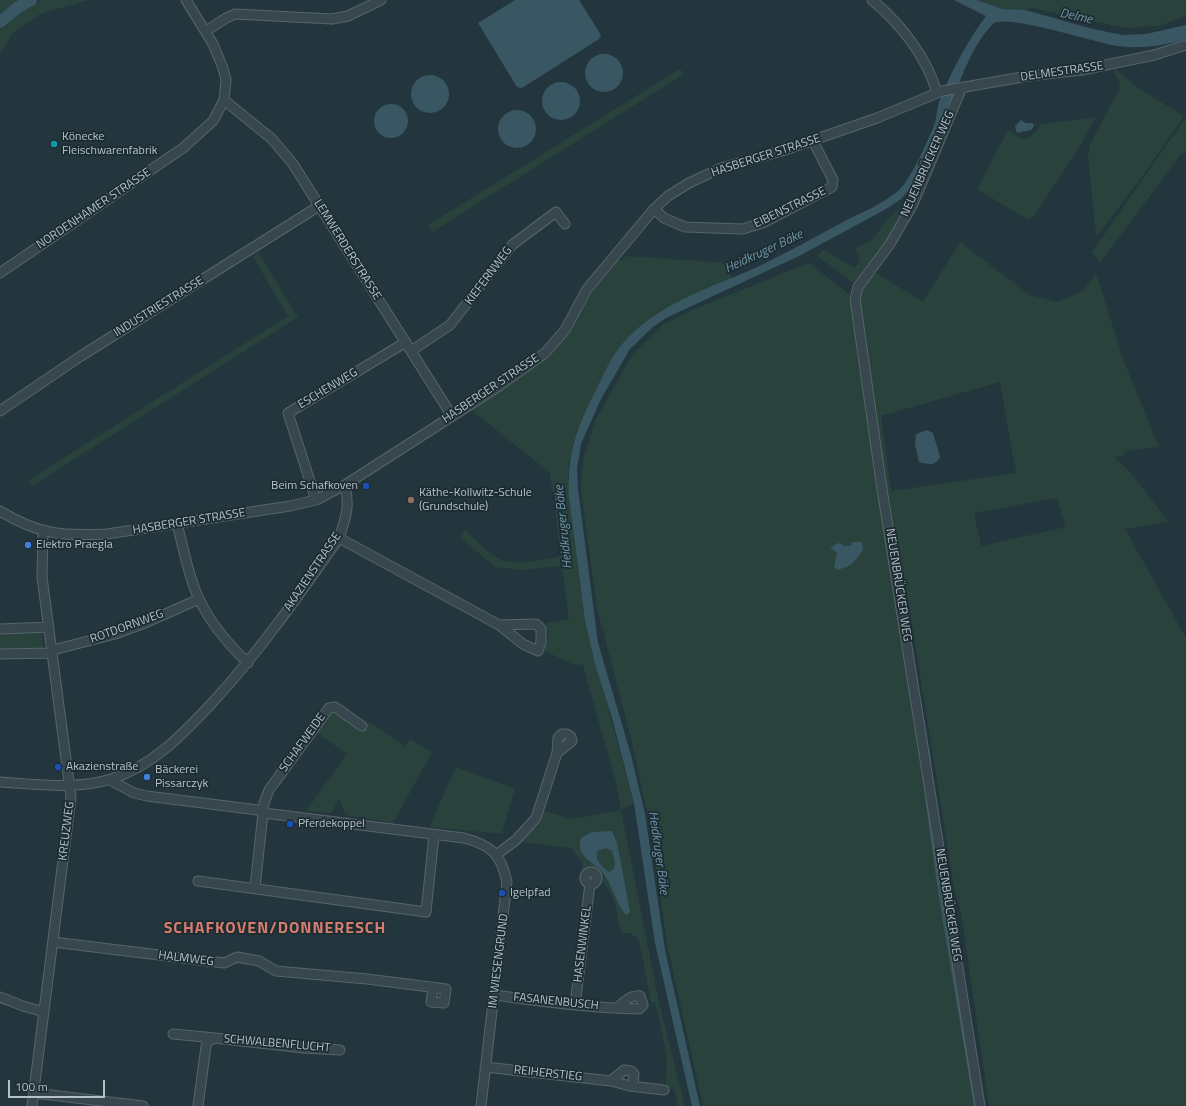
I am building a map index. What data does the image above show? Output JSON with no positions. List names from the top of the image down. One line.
{"streets":{"street":["DELMESTRASSE","HASBERGER STRASSE","NEUENBRÜCKER WEG","EIBENSTRASSE","NORDENHAMER STRASSE","LEMWERDERSTRASSE","KIEFERNWEG","INDUSTRIESTRASSE","ESCHENWEG","AKAZIENSTRASSE","ROTDORNWEG","SCHAFWEIDE","KREUZWEG","HASENWINKEL","HALMWEG","IM WIESENGRUND","FASANENBUSCH","SCHWALBENFLUCHT","REIHERSTIEG"]},"crossings":[["DELMESTRASSE","HASBERGER STRASSE"],["DELMESTRASSE","NEUENBRÜCKER WEG"],["HASBERGER STRASSE","EIBENSTRASSE"],["HASBERGER STRASSE","LEMWERDERSTRASSE"],["HASBERGER STRASSE","ESCHENWEG"],["HASBERGER STRASSE","AKAZIENSTRASSE"],["HASBERGER STRASSE","KREUZWEG"],["NORDENHAMER STRASSE","LEMWERDERSTRASSE"],["LEMWERDERSTRASSE","KIEFERNWEG"],["LEMWERDERSTRASSE","INDUSTRIESTRASSE"],["LEMWERDERSTRASSE","ESCHENWEG"],["AKAZIENSTRASSE","KREUZWEG"],["AKAZIENSTRASSE","IM WIESENGRUND"],["ROTDORNWEG","KREUZWEG"],["SCHAFWEIDE","IM WIESENGRUND"],["KREUZWEG","HALMWEG"],["HASENWINKEL","FASANENBUSCH"],["IM WIESENGRUND","FASANENBUSCH"],["IM WIESENGRUND","REIHERSTIEG"]],"districts":["SCHAFKOVEN/DONNERESCH"],"water":["Delme","Heidkruger Bäke"],"places":["Könecke Fleischwarenfabrik","Beim Schafkoven","Käthe-Kollwitz-Schule (Grundschule)","Elektro Praegla","Akazienstraße","Bäckerei Pissarczyk","Pferdekoppel","Igelpfad"],"scale_bar":"100 m"}
